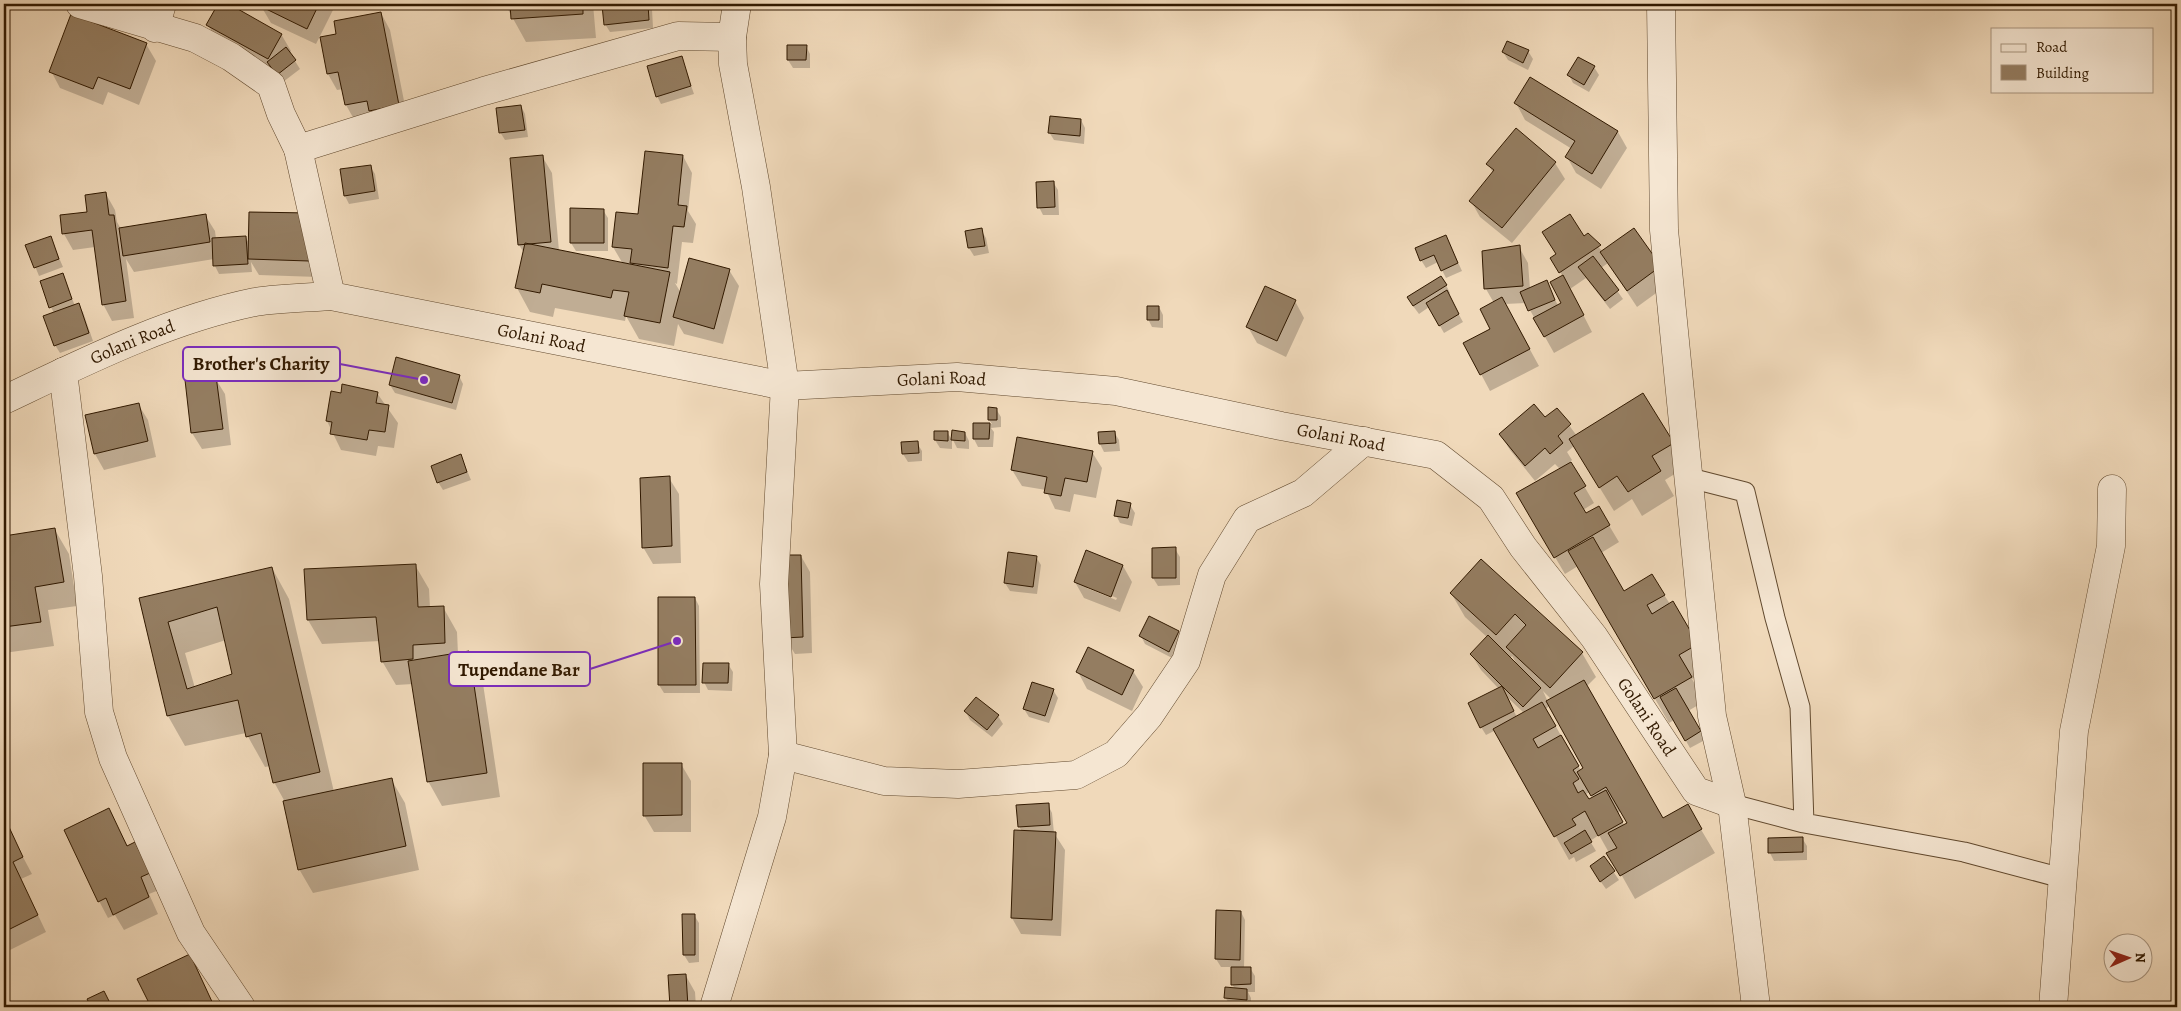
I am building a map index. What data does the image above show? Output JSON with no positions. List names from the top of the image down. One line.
{"streets":{"street":["Golani Road"]},"places":["Brother's Charity","Tupendane Bar"],"legend":["Road","Building"],"north":"right"}
